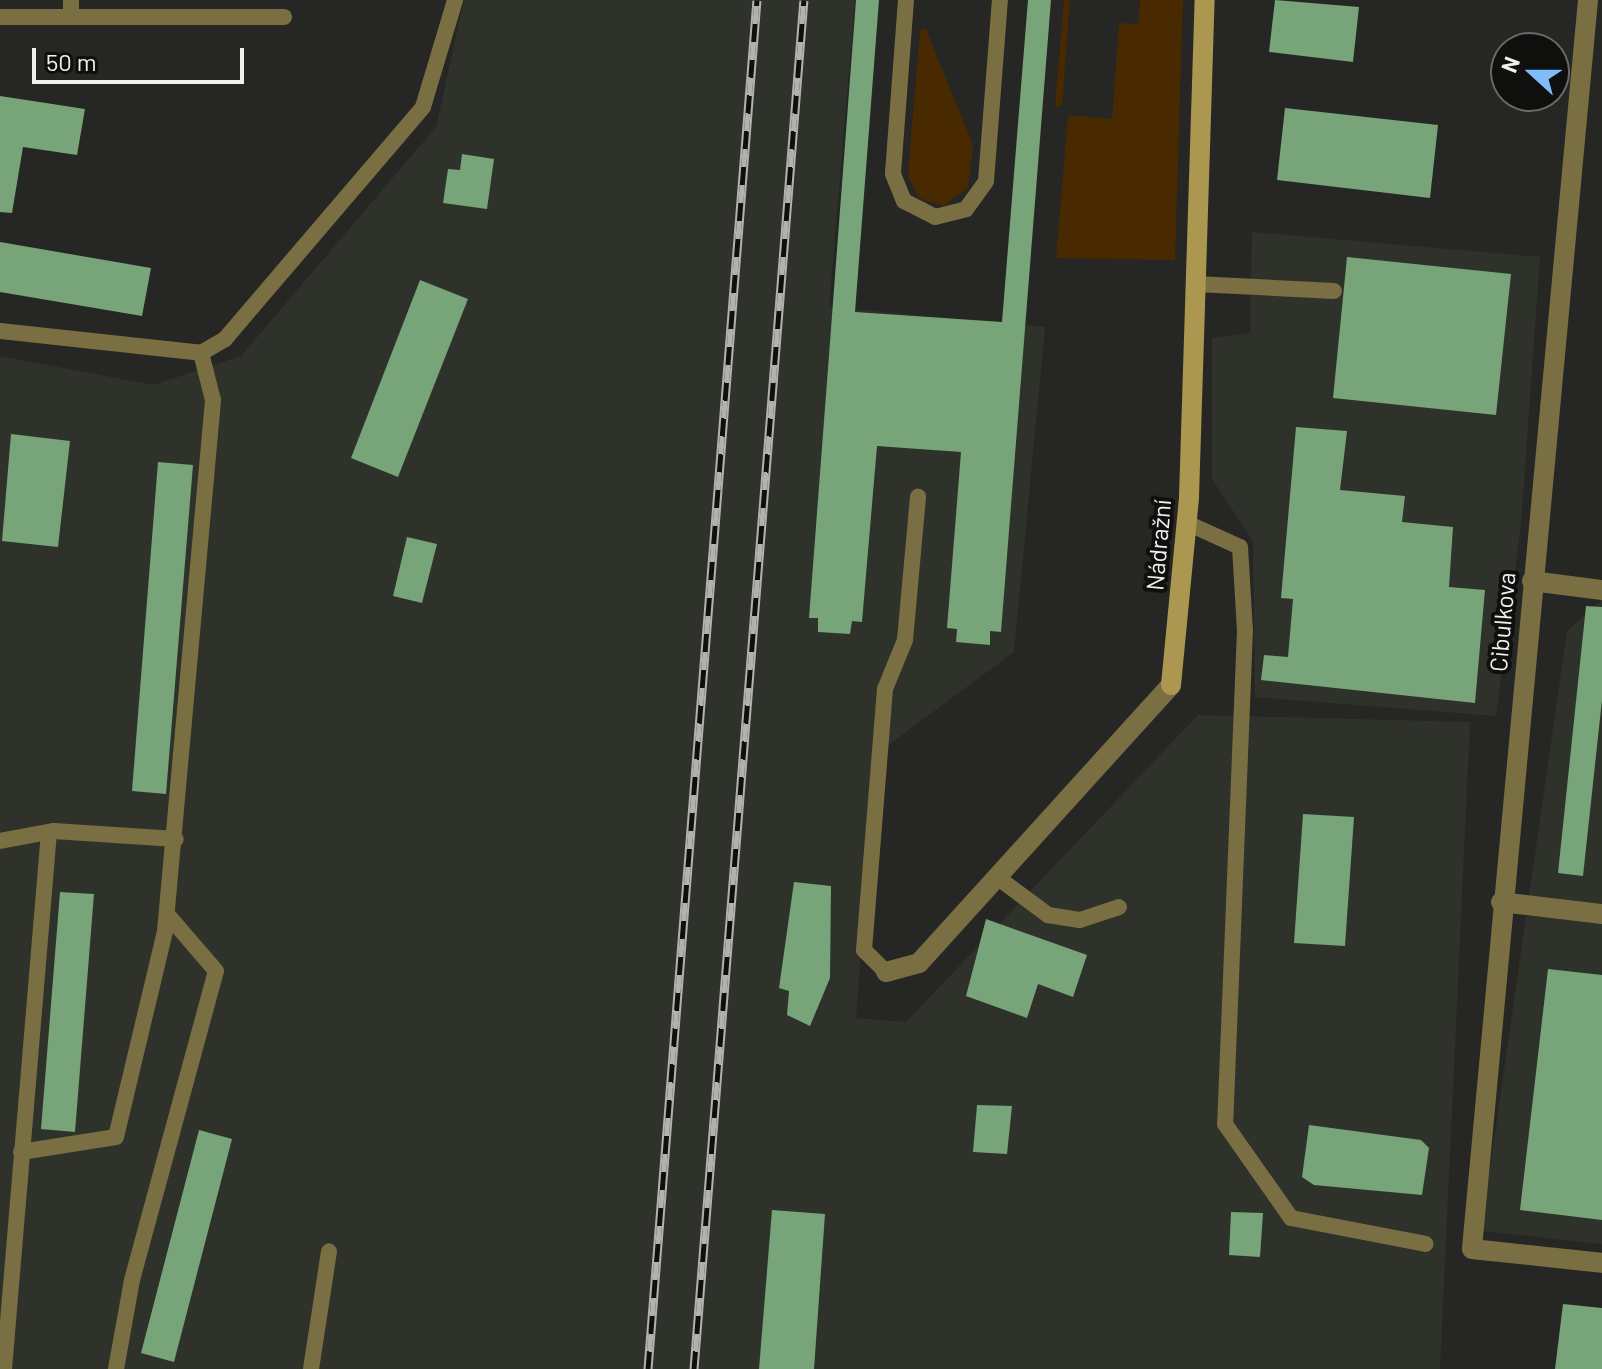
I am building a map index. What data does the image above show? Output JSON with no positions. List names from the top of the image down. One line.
{"streets":{"street":["Nádražní","Cibulkova"]},"scale_bar":"50 m","north":"left"}
